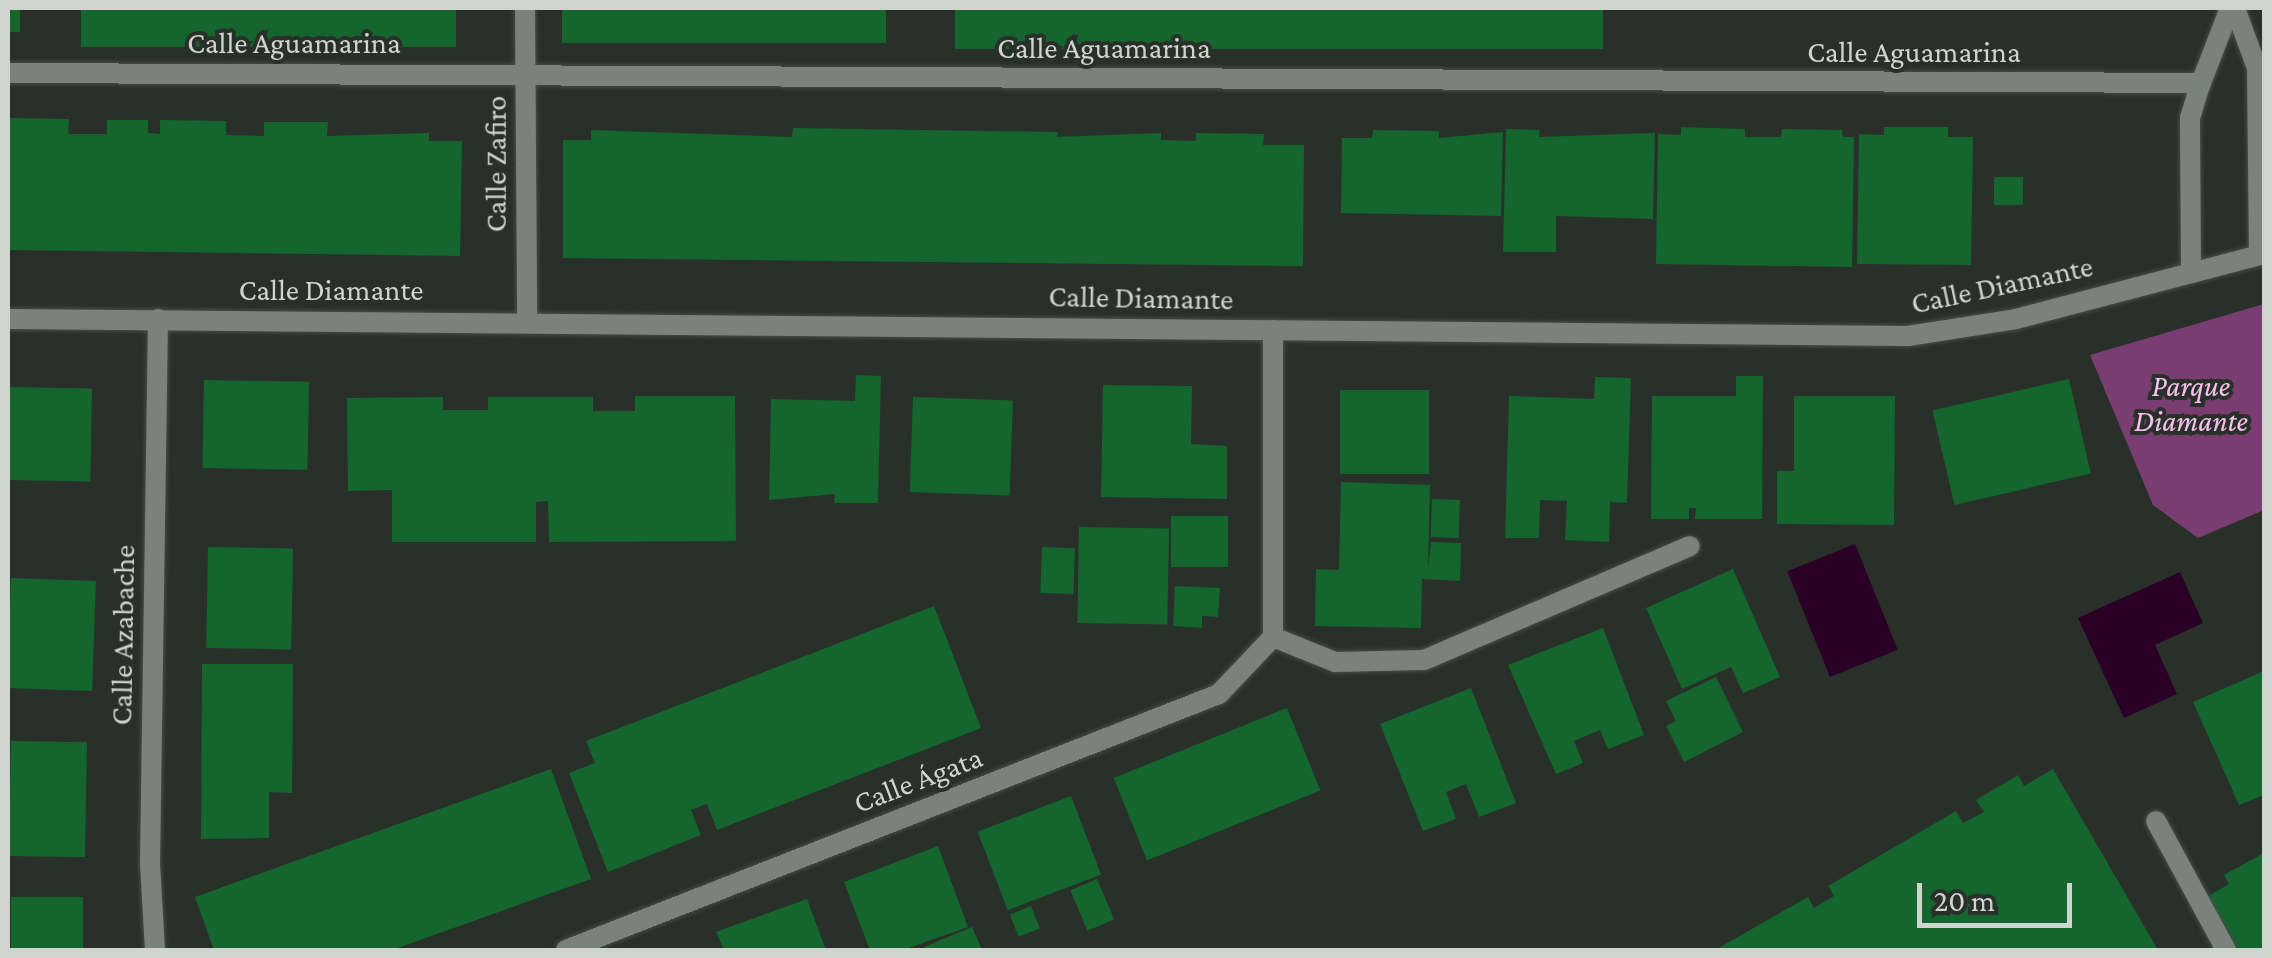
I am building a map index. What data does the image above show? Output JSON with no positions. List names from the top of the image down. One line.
{"streets":{"street":["Calle Aguamarina","Calle Zafiro","Calle Diamante","Calle Azabache","Calle Ágata"]},"crossings":[["Calle Aguamarina","Calle Zafiro"],["Calle Zafiro","Calle Diamante"],["Calle Diamante","Calle Azabache"]],"parks":["Parque Diamante"],"scale_bar":"20 m"}
